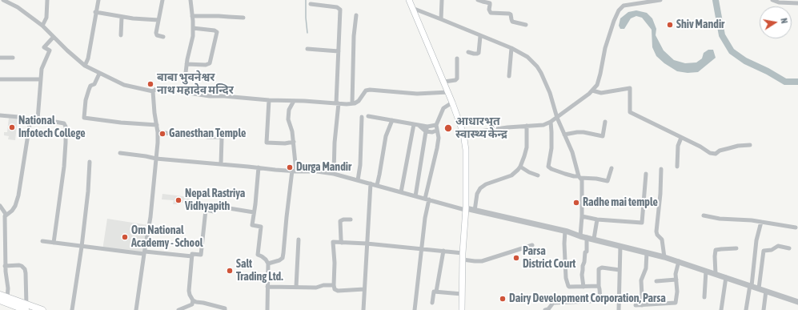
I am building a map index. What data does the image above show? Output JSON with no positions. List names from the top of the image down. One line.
{"places":["Shiv Mandir","बाबा भुवनेश्वर नाथ महादेव मन्दिर","National Infotech College","आधारभूत स्वास्थ्य केन्द्र","Ganesthan Temple","Durga Mandir","Nepal Rastriya Vidhyapith","Radhe mai temple","Om National Academy - School","Parsa District Court","Salt Trading Ltd.","Dairy Development Corporation, Parsa"],"north":"right"}
